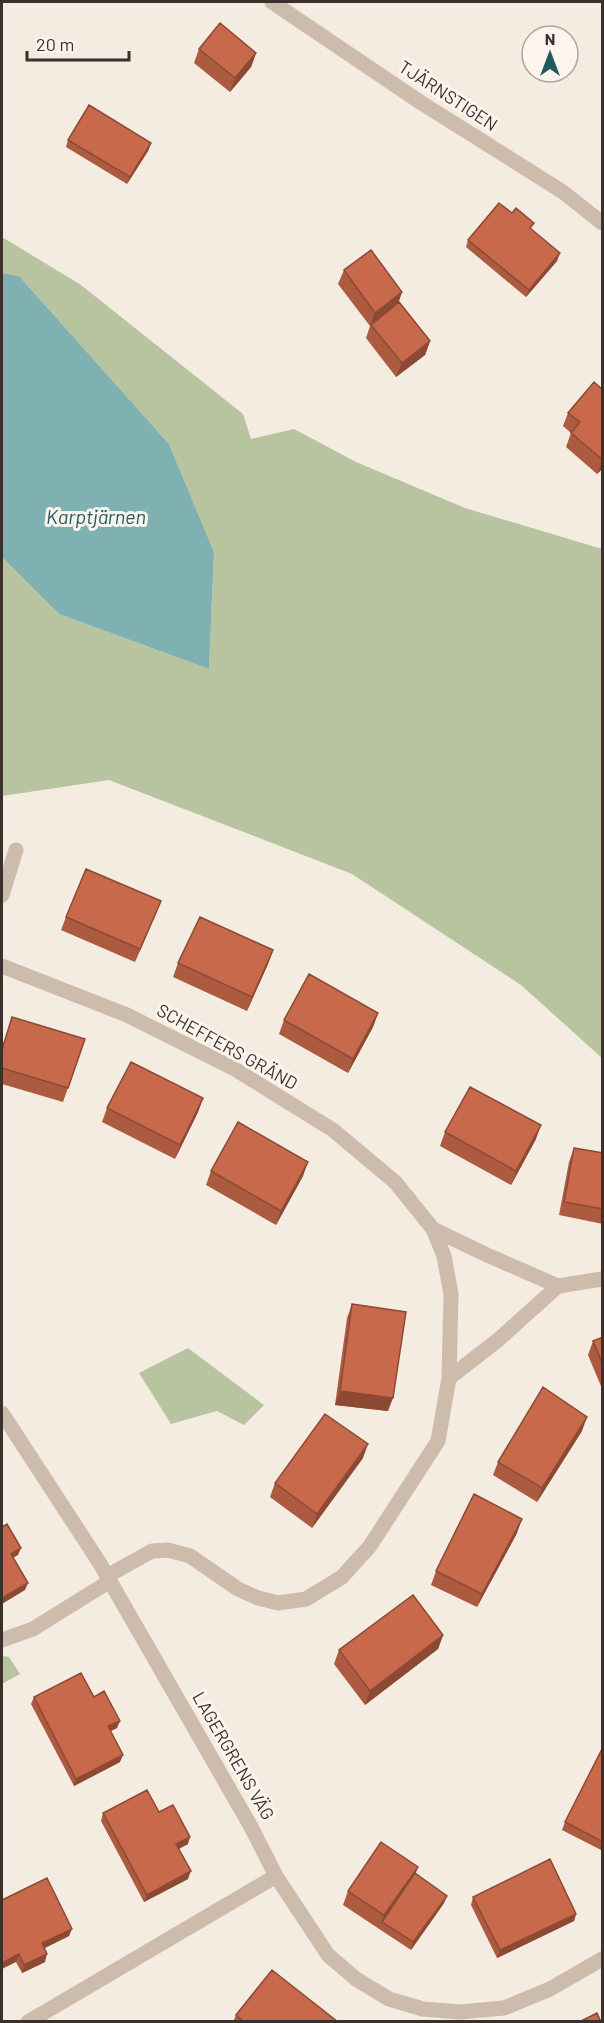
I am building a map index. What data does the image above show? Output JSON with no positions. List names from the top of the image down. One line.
{"streets":{"street":["TJÄRNSTIGEN","SCHEFFERS GRÄND","LAGERGRENS VÄG"]},"crossings":[["SCHEFFERS GRÄND","LAGERGRENS VÄG"]],"water":["Karptjärnen"],"scale_bar":"20 m","north":"top"}
